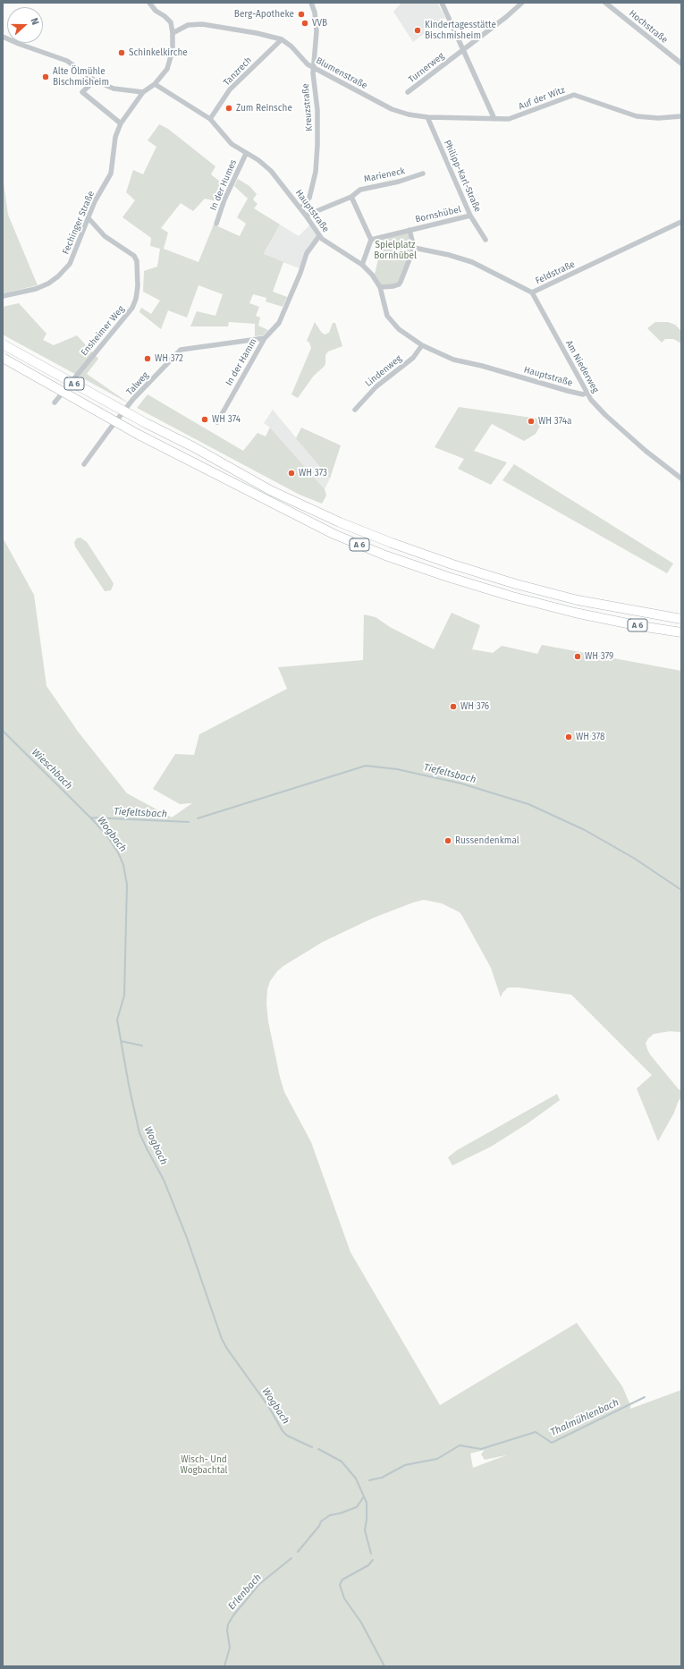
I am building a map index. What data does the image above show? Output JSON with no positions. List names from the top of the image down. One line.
{"streets":{"highway":["A 6"],"street":["Hochstraße","Turnerweg","Tanzrech","Blumenstraße","Auf der Witz","Kreuzstraße","Marieneck","Philipp-Karl-Straße","In der Humes","Hauptstraße","Bornshübel","Fechinger Straße","Feldstraße","Ensheimer Weg","In der Hamm","Am Niederweg","Lindenweg","Talweg"]},"crossings":[["Tanzrech","Blumenstraße"],["Tanzrech","Hauptstraße"],["Blumenstraße","Auf der Witz"],["Blumenstraße","Kreuzstraße"],["Blumenstraße","Philipp-Karl-Straße"],["Blumenstraße","Fechinger Straße"],["Auf der Witz","Philipp-Karl-Straße"],["Kreuzstraße","Hauptstraße"],["Marieneck","Hauptstraße"],["Philipp-Karl-Straße","Bornshübel"],["In der Humes","Hauptstraße"],["Hauptstraße","Fechinger Straße"],["Hauptstraße","In der Hamm"],["Hauptstraße","Am Niederweg"],["Hauptstraße","Lindenweg"],["Bornshübel","Feldstraße"],["Fechinger Straße","Ensheimer Weg"],["Feldstraße","Am Niederweg"],["In der Hamm","Talweg"]],"water":["Wieschbach","Tiefeltsbach","Wogbach","Thalmühlenbach","Erlenbach"],"parks":["Spielplatz Bornhübel","Wisch- Und Wogbachtal"],"places":["Berg-Apotheke","VVB","Kindertagesstätte Bischmisheim","Schinkelkirche","Alte Ölmühle Bischmisheim","Zum Reinsche","WH 372","WH 374","WH 374a","WH 373","WH 379","WH 376","WH 378","Russendenkmal"],"north":"right"}
